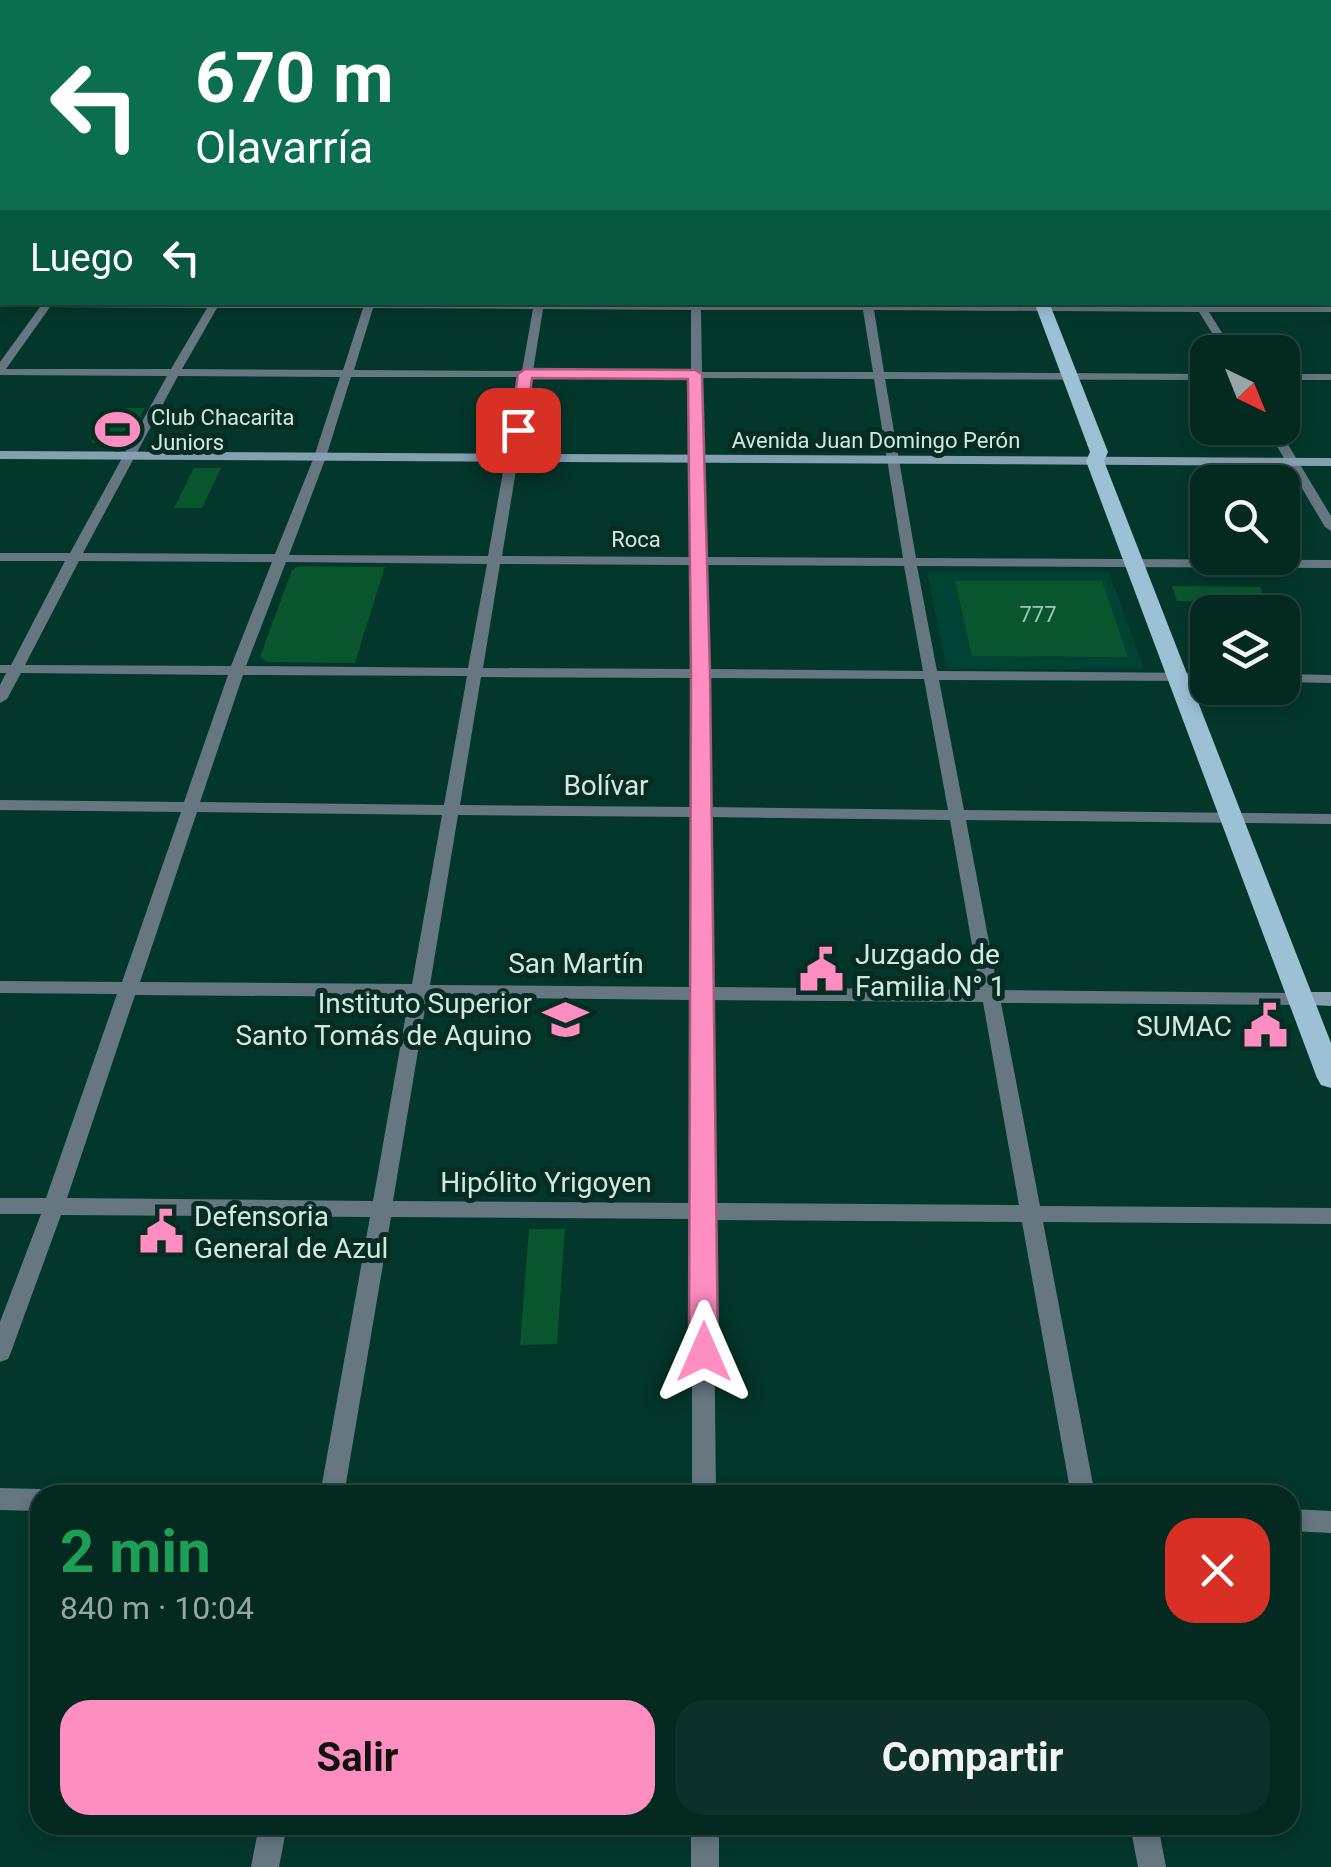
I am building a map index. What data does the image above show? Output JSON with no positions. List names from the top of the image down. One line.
{"streets":{"main road":["Avenida Juan Domingo Perón","San Martín"],"street":["Roca","Bolívar","Hipólito Yrigoyen"]},"places":{"sports":["Club Chacarita Juniors"],"public building":["Juzgado de Familia N° 1","SUMAC","Defensoria General de Azul"],"school or university":["Instituto Superior Santo Tomás de Aquino"]},"house_numbers":["777"],"north":"bottom right","page":{"turn":["670 m","Olavarría"],"then":"Luego","heading":["2 min","840 m · 10:04"],"buttons":["Salir","Compartir"]}}
